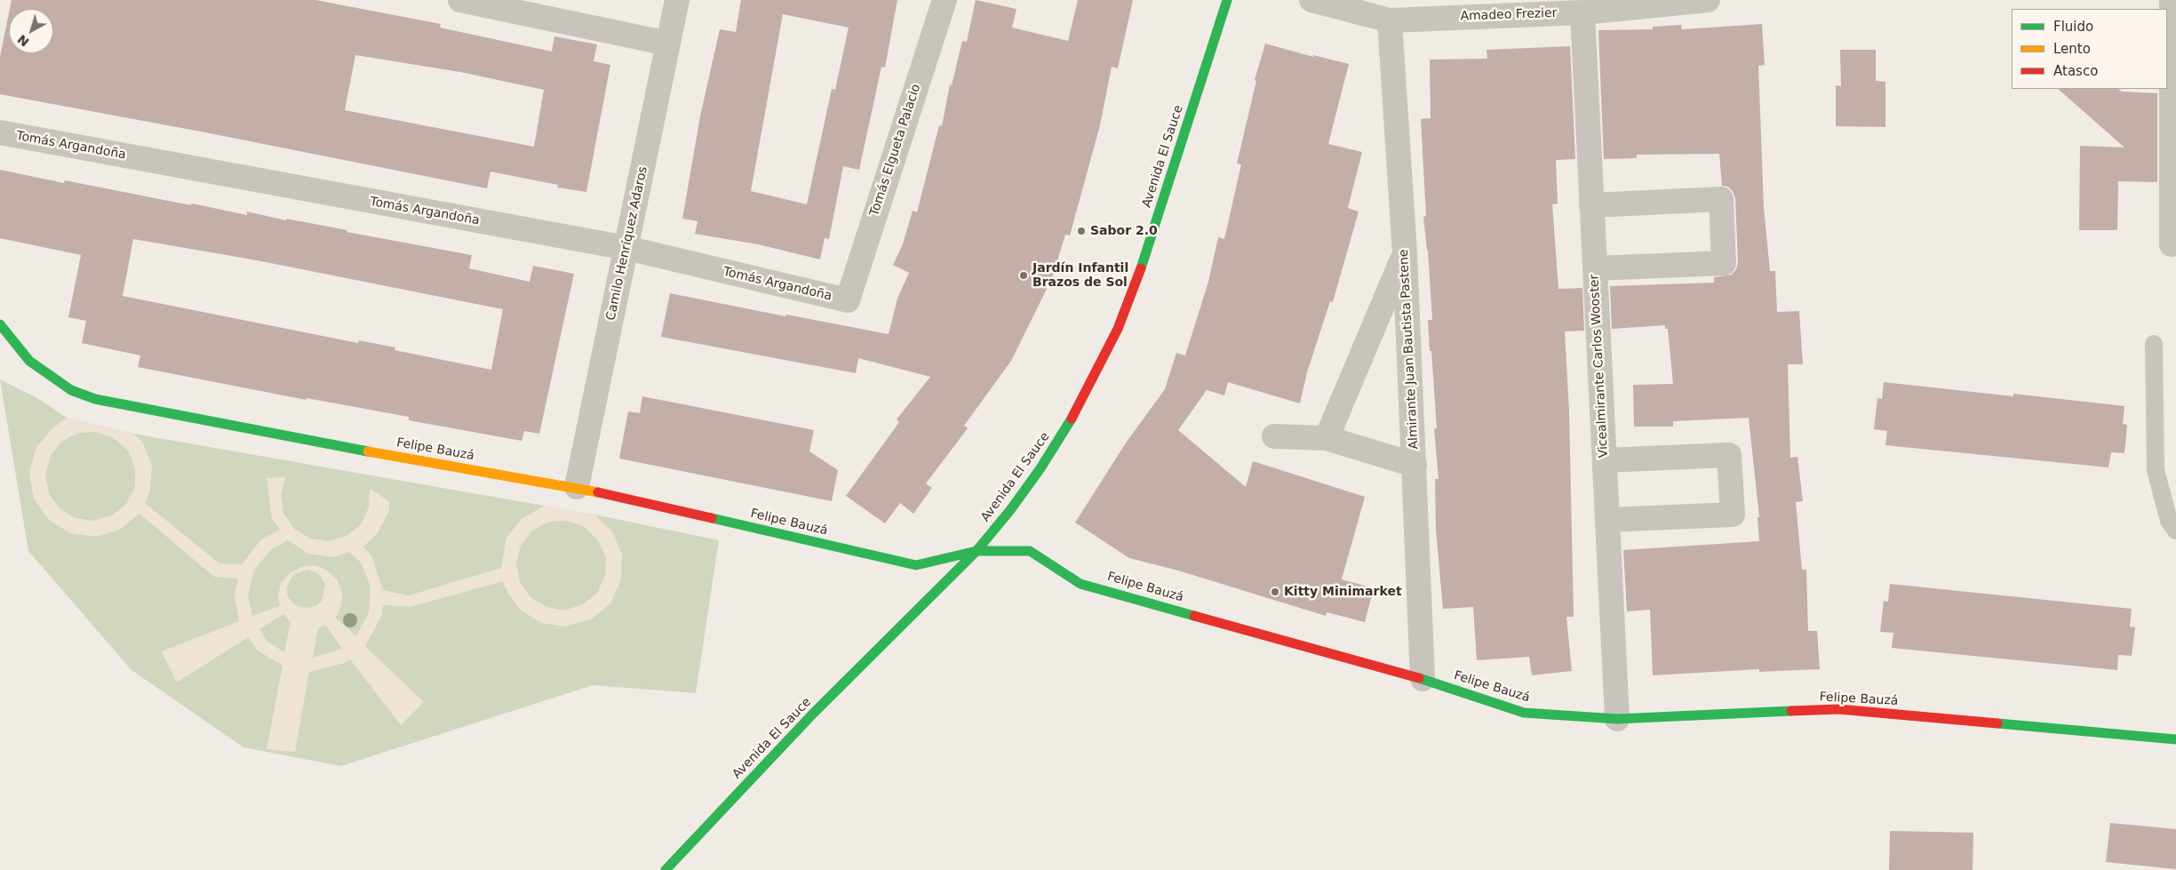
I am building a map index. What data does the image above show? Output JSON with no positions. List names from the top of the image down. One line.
{"streets":{"street":["Amadeo Frezier","Tomás Argandoña","Tomás Elgueta Palacio","Avenida El Sauce","Camilo Henríquez Adaros","Almirante Juan Bautista Pastene","Vicealmirante Carlos Wooster","Felipe Bauzá"]},"crossings":[["Amadeo Frezier","Almirante Juan Bautista Pastene"],["Amadeo Frezier","Vicealmirante Carlos Wooster"],["Tomás Argandoña","Tomás Elgueta Palacio"],["Tomás Argandoña","Camilo Henríquez Adaros"],["Avenida El Sauce","Felipe Bauzá"],["Camilo Henríquez Adaros","Felipe Bauzá"],["Almirante Juan Bautista Pastene","Felipe Bauzá"],["Vicealmirante Carlos Wooster","Felipe Bauzá"]],"places":["Sabor 2.0","Jardín Infantil Brazos de Sol","Kitty Minimarket"],"legend":["Fluido","Lento","Atasco"],"north":"bottom left"}
